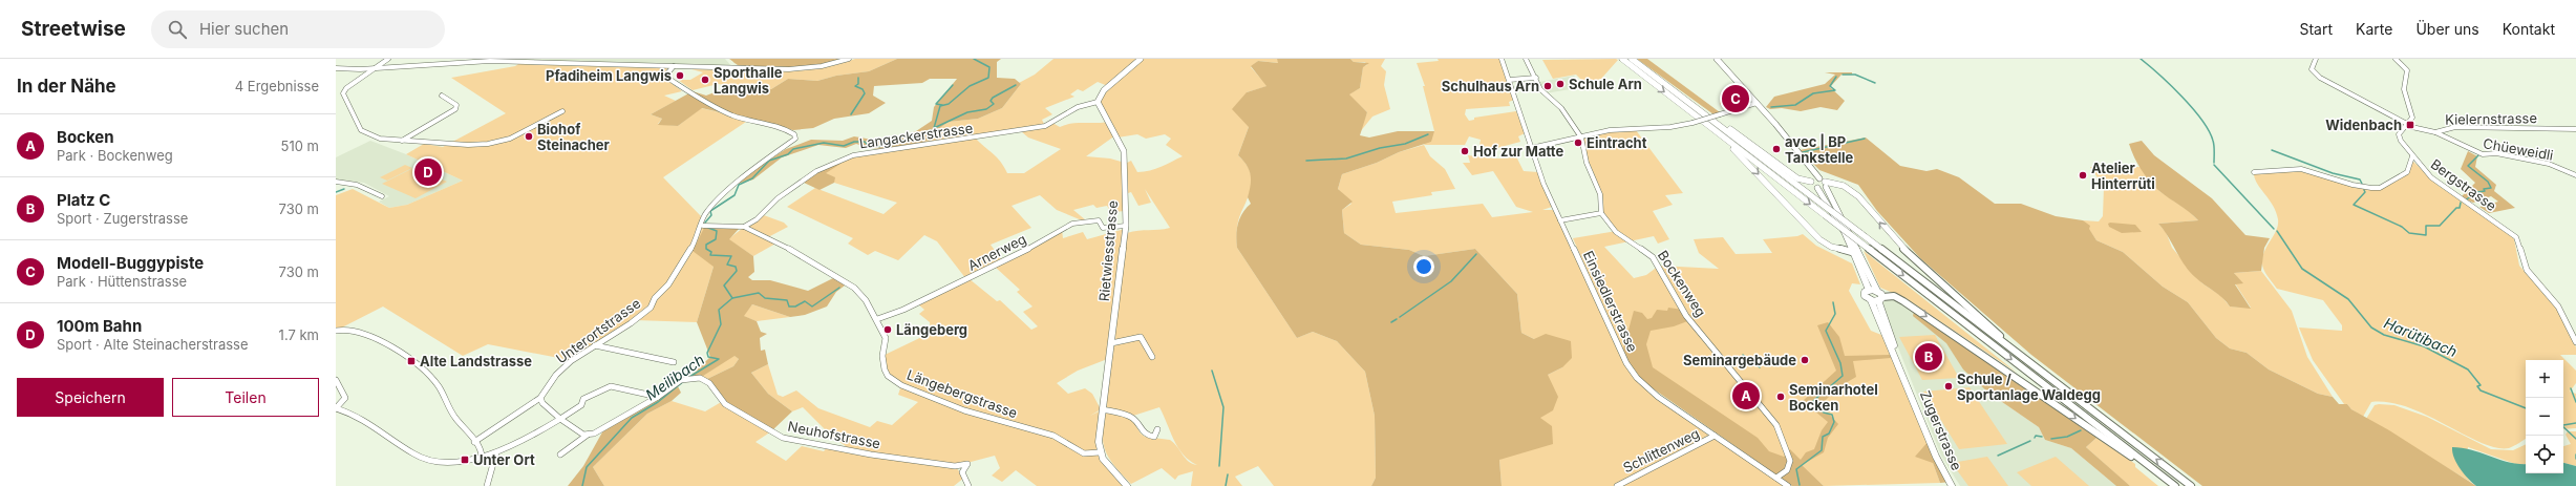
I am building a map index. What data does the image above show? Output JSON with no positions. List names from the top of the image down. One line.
{"streets":{"main road":["Rietwiesstrasse","Zugerstrasse"],"street":["Kielernstrasse","Langackerstrasse","Chüeweidli","Bergstrasse","Arnerweg","Bockenweg","Einsiedlerstrasse","Unterortstrasse","Längebergstrasse","Neuhofstrasse","Schlittenweg"]},"crossings":[["Kielernstrasse","Chüeweidli"],["Kielernstrasse","Bergstrasse"],["Langackerstrasse","Rietwiesstrasse"],["Langackerstrasse","Längebergstrasse"],["Rietwiesstrasse","Arnerweg"],["Rietwiesstrasse","Längebergstrasse"],["Arnerweg","Längebergstrasse"],["Bockenweg","Einsiedlerstrasse"],["Einsiedlerstrasse","Schlittenweg"]],"water":["Harütibach","Meilibach"],"places":{"other":["Pfadiheim Langwis","Sporthalle Langwis","Schule Arn","Schulhaus Arn","Biohof Steinacher","Eintracht","avec | BP Tankstelle","Hof zur Matte","Atelier Hinterrüti","Längeberg","Seminargebäude","Schule / Sportanlage Waldegg","Seminarhotel Bocken"],"transit":["Widenbach","Alte Landstrasse","Unter Ort"]},"page":{"header":"Streetwise","search":"Hier suchen","nav":["Start","Karte","Über uns","Kontakt"],"heading":["In der Nähe","4 Ergebnisse"],"pins":["C","D","B","A"],"list":[{"mark":"A","name":"Bocken","note":"Park · Bockenweg","value":"510 m"},{"mark":"B","name":"Platz C","note":"Sport · Zugerstrasse","value":"730 m"},{"mark":"C","name":"Modell-Buggypiste","note":"Park · Hüttenstrasse","value":"730 m"},{"mark":"D","name":"100m Bahn","note":"Sport · Alte Steinacherstrasse","value":"1.7 km"}],"map_buttons":["+","−"],"buttons":["Speichern","Teilen"]}}
